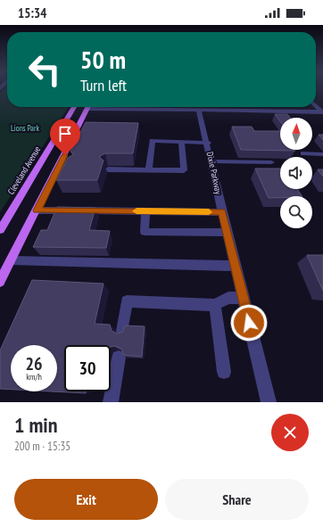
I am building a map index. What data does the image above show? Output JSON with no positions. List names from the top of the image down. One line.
{"streets":{"main road":["Cleveland Avenue"],"street":["Dixie Parkway"]},"parks":["Lions Park"],"north":"top","page":{"status":"15:34","turn":["50 m","Turn left"],"speed":"26 km/h","limit":"30","heading":["1 min","200 m · 15:35"],"buttons":["Exit","Share"]}}
